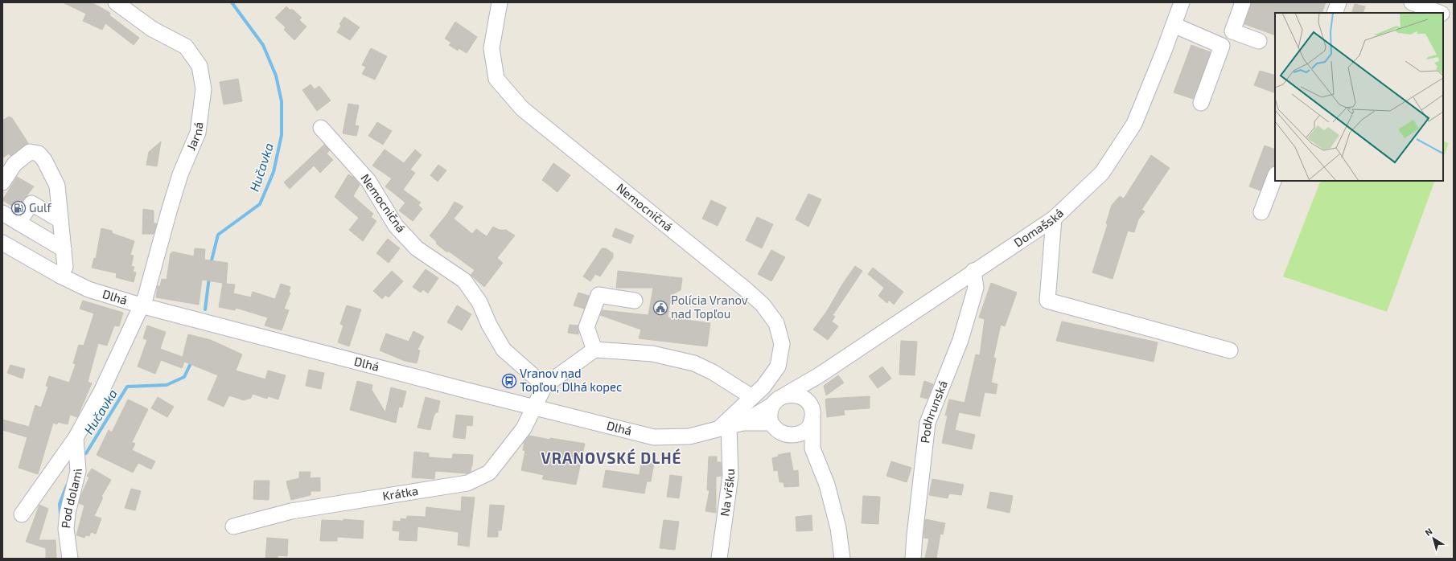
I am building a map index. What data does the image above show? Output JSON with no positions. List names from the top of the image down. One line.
{"streets":{"street":["Jarná","Nemocničná","Domašská","Dlhá","Podhrunská","Na vŕšku","Krátka","Pod dolami"]},"crossings":[["Jarná","Dlhá"],["Jarná","Pod dolami"],["Nemocničná","Dlhá"],["Nemocničná","Na vŕšku"],["Domašská","Podhrunská"],["Dlhá","Na vŕšku"],["Dlhá","Krátka"],["Dlhá","Pod dolami"]],"districts":["VRANOVSKÉ DLHÉ"],"water":["Hučavka"],"places":{"fuel station":["Gulf"],"public building":["Polícia Vranov nad Topľou"],"bus stop":["Vranov nad Topľou, Dlhá kopec"]},"north":"top left"}
